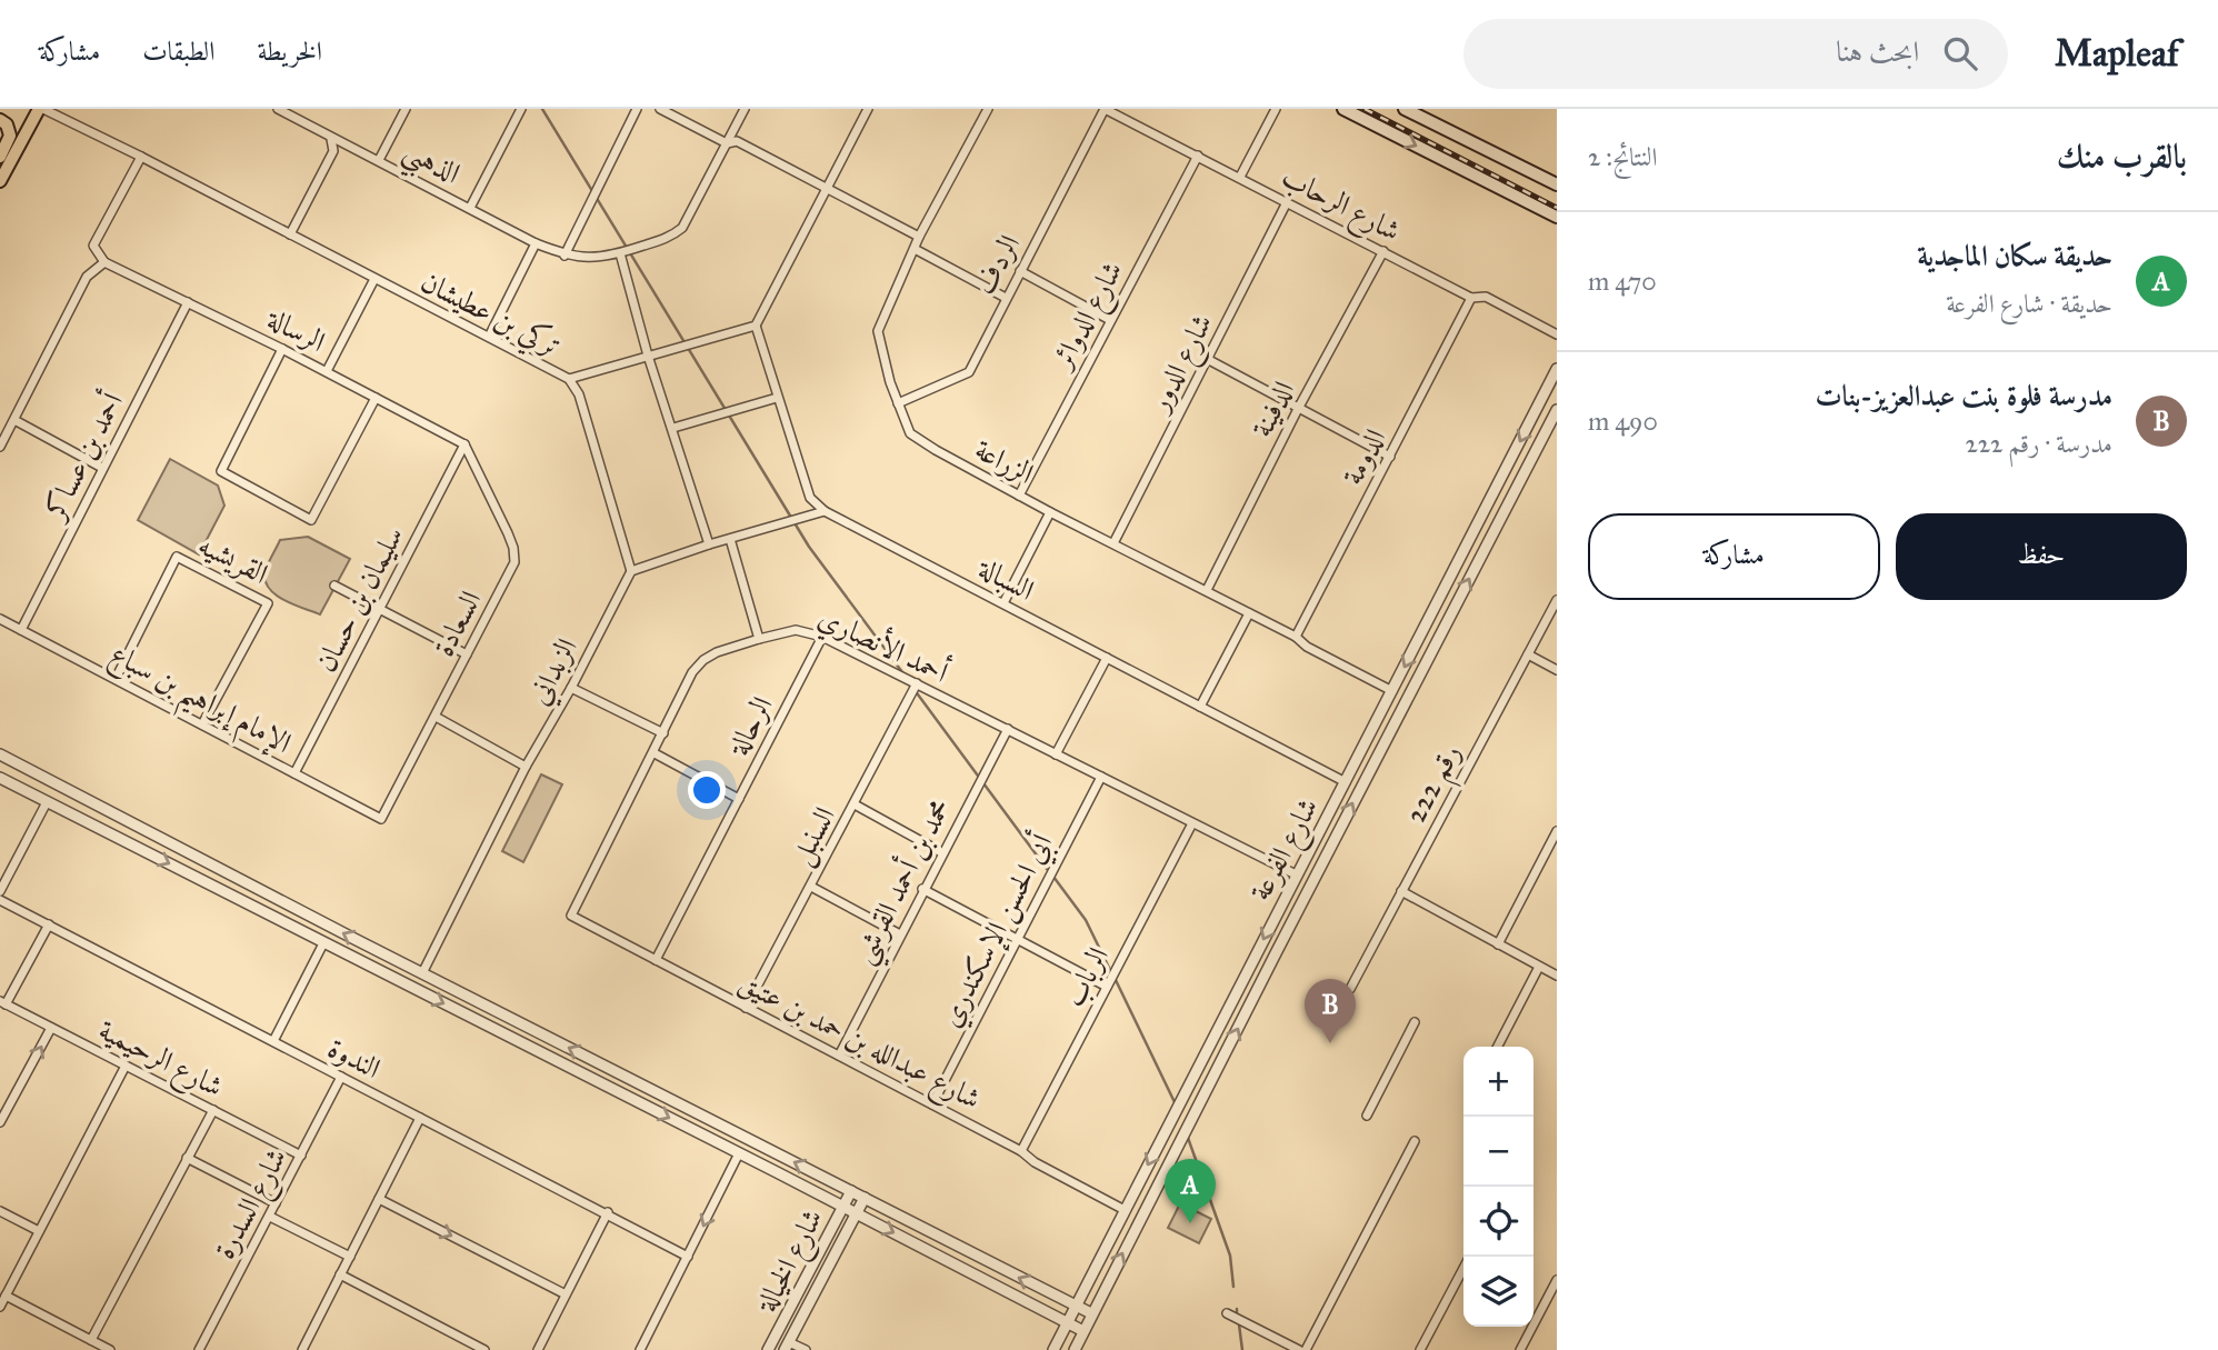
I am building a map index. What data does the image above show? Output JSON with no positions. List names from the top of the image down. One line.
{"streets":{"street":["الذهبي","شارع الرحاب","الردف","تركي بن عطيشان","شارع الدوائر","الرسالة","شارع الدور","الدفينة","أحمد بن عساكر","الدومة","الزراعة","القريشيه","السبالة","سليمان بن حسان","السعادة","أحمد الأنصاري","الزبداني","الإمام إبراهيم بن سباع","الرحالة","رقم 222","السنبل","شارع الفرعة","محمد بن أحمد القرشي","أبي الحسن الإسكندري","الرباب","شارع عبدالله بن حمد بن عتيق","شارع الرحيمية","الندوة","شارع السدرة","شارع الخيالة"]},"crossings":[["شارع الرحاب","الردف"],["شارع الرحاب","شارع الدوائر"],["شارع الرحاب","شارع الدور"],["شارع الرحاب","الدفينة"],["شارع الرحاب","الدومة"],["الردف","الزراعة"],["تركي بن عطيشان","السبالة"],["شارع الدوائر","الزراعة"],["الرسالة","أحمد بن عساكر"],["الرسالة","سليمان بن حسان"],["الرسالة","السعادة"],["شارع الدور","الزراعة"],["الدفينة","الزراعة"],["أحمد بن عساكر","الإمام إبراهيم بن سباع"],["الدومة","الزراعة"],["الزراعة","شارع الفرعة"],["القريشيه","الإمام إبراهيم بن سباع"],["السبالة","شارع الفرعة"],["سليمان بن حسان","السعادة"],["سليمان بن حسان","الإمام إبراهيم بن سباع"],["السعادة","الإمام إبراهيم بن سباع"],["أحمد الأنصاري","الرحالة"],["أحمد الأنصاري","السنبل"],["أحمد الأنصاري","شارع الفرعة"],["أحمد الأنصاري","محمد بن أحمد القرشي"],["أحمد الأنصاري","أبي الحسن الإسكندري"],["أحمد الأنصاري","الرباب"],["أحمد الأنصاري","شارع عبدالله بن حمد بن عتيق"],["الرحالة","شارع عبدالله بن حمد بن عتيق"],["السنبل","شارع عبدالله بن حمد بن عتيق"],["شارع الفرعة","شارع عبدالله بن حمد بن عتيق"],["محمد بن أحمد القرشي","شارع عبدالله بن حمد بن عتيق"],["أبي الحسن الإسكندري","شارع عبدالله بن حمد بن عتيق"],["الرباب","شارع عبدالله بن حمد بن عتيق"],["شارع الرحيمية","شارع السدرة"],["الندوة","شارع السدرة"]],"page":{"header":"Mapleaf","search":"ابحث هنا","nav":["الخريطة","الطبقات","مشاركة"],"heading":["بالقرب منك","النتائج: 2"],"list":[{"mark":"A","name":"حديقة سكان الماجدية","note":"حديقة · شارع الفرعة","value":"470 m"},{"mark":"B","name":"مدرسة فلوة بنت عبدالعزيز-بنات","note":"مدرسة · رقم 222","value":"490 m"}],"buttons":["حفظ","مشاركة"],"pins":["B","A"],"map_buttons":["+","−"]}}
